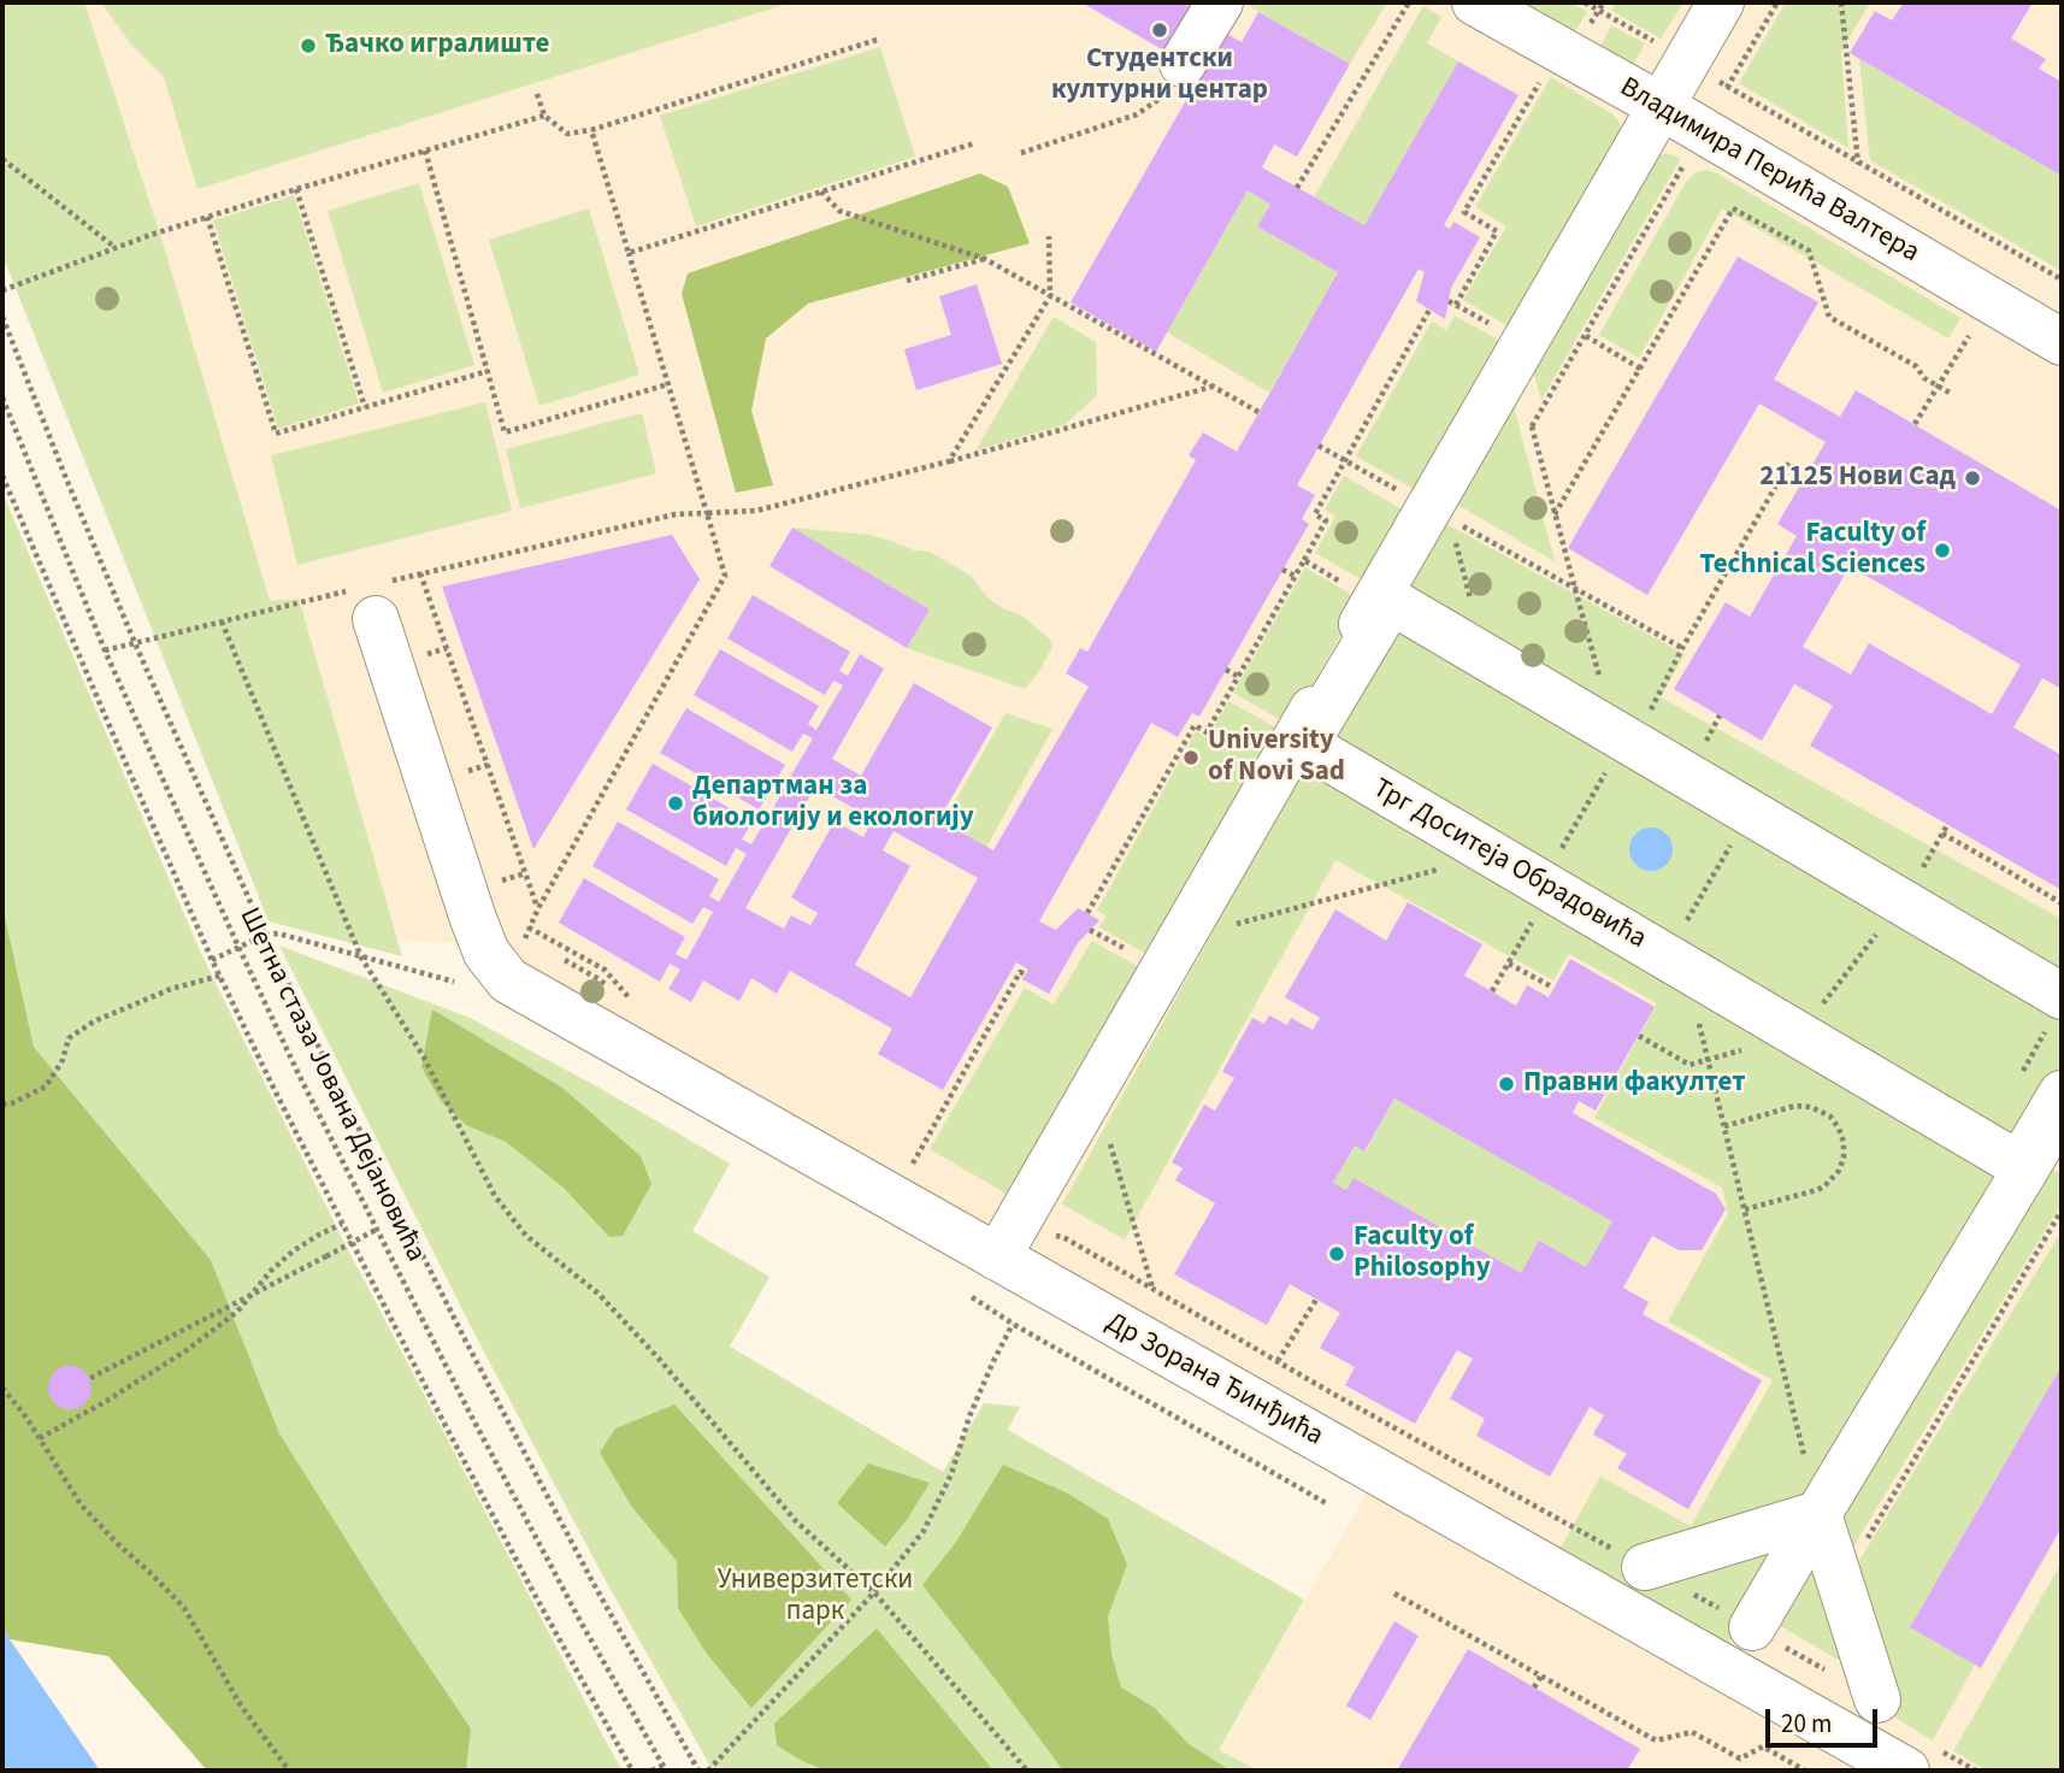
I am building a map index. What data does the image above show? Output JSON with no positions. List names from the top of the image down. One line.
{"streets":{"street":["Владимира Перића Валтера","Трг Доситеја Обрадовића","Др Зорана Ђинђића"],"path":["Шетна стаза Јована Дејановића"]},"parks":["Универзитетски парк"],"places":["Студентски културни центар","Ђачко игралиште","21125 Нови Сад","Faculty of Technical Sciences","University of Novi Sad","Департман за биологију и екологију","Правни факултет","Faculty of Philosophy"],"scale_bar":"20 m"}
